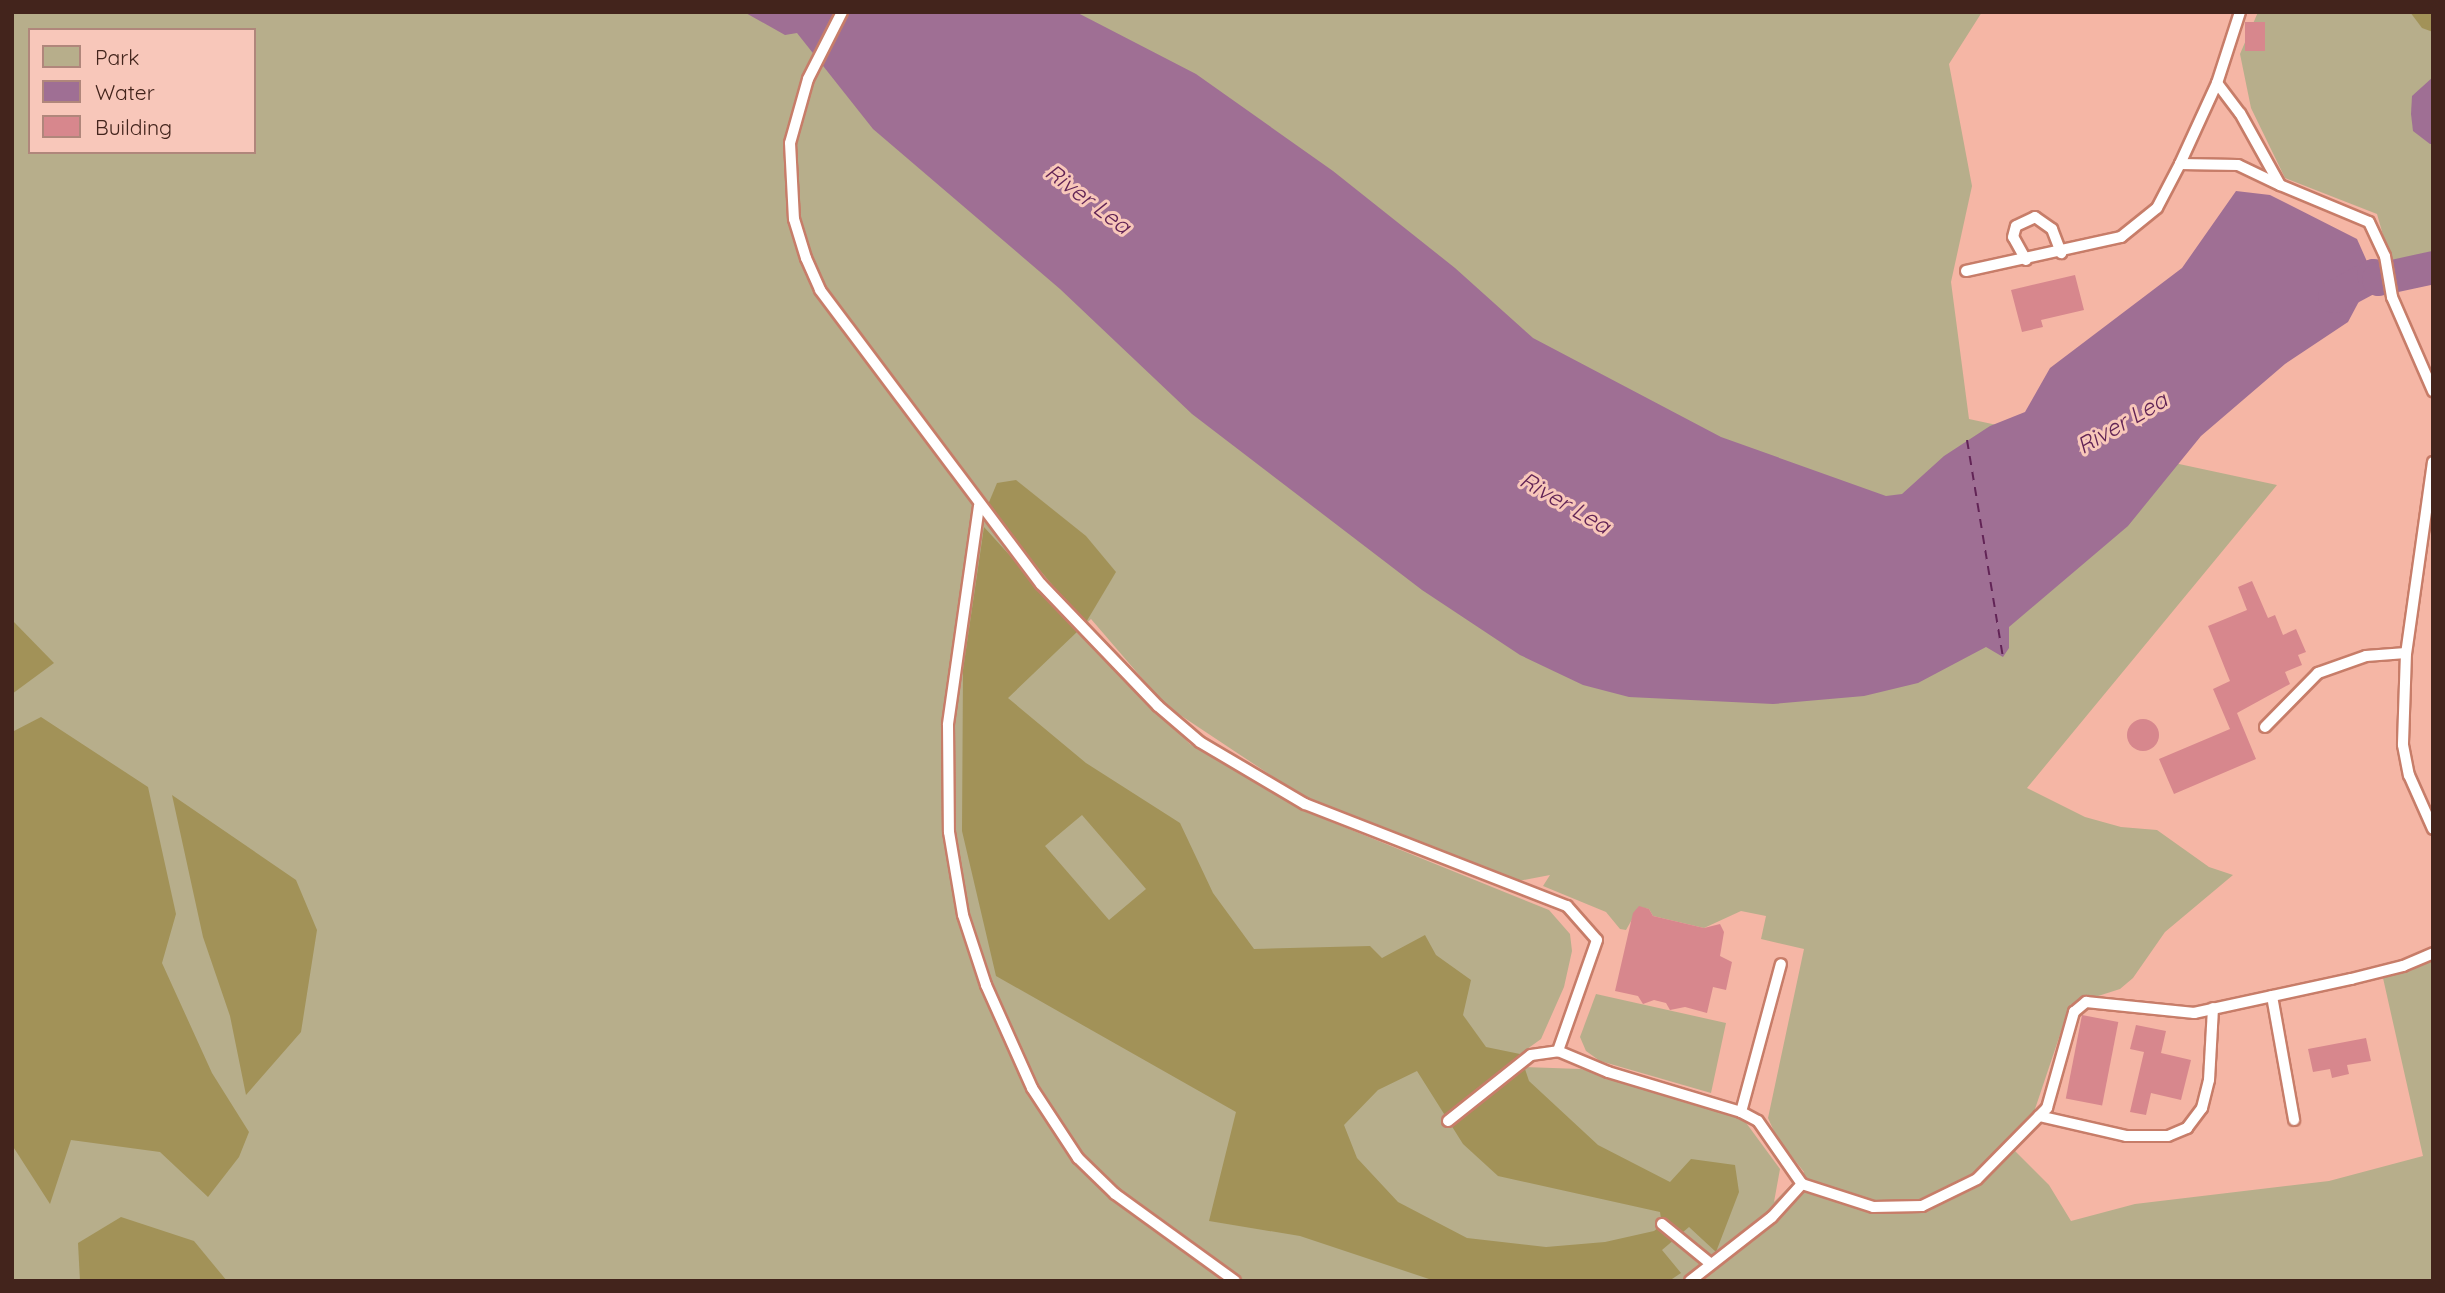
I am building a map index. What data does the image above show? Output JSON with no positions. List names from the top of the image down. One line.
{"water":["River Lea"],"legend":["Park","Water","Building"]}
